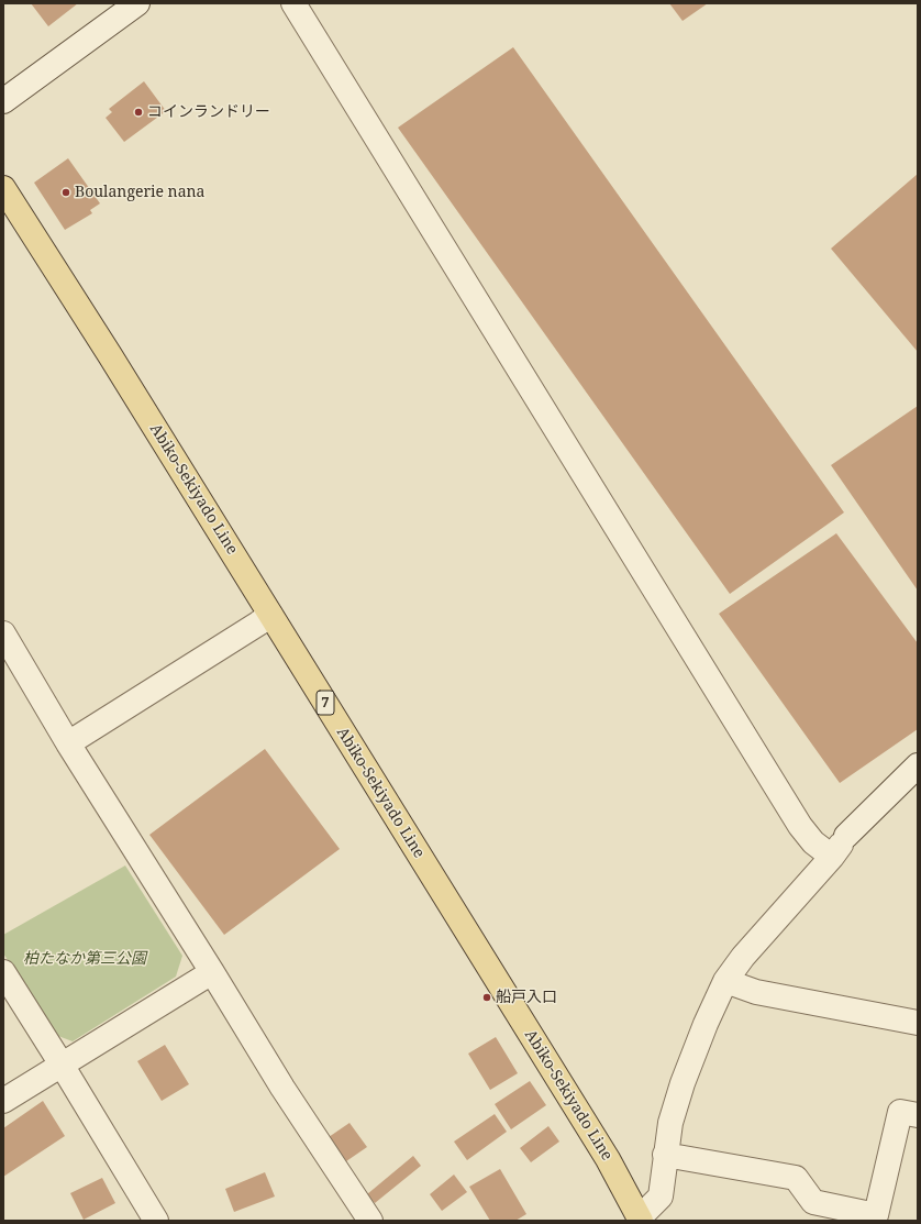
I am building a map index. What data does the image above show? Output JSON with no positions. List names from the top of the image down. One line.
{"streets":{"main road":["Abiko-Sekiyado Line","7"]},"parks":["柏たなか第三公園"],"places":["コインランドリー","Boulangerie nana","船戸入口"]}
